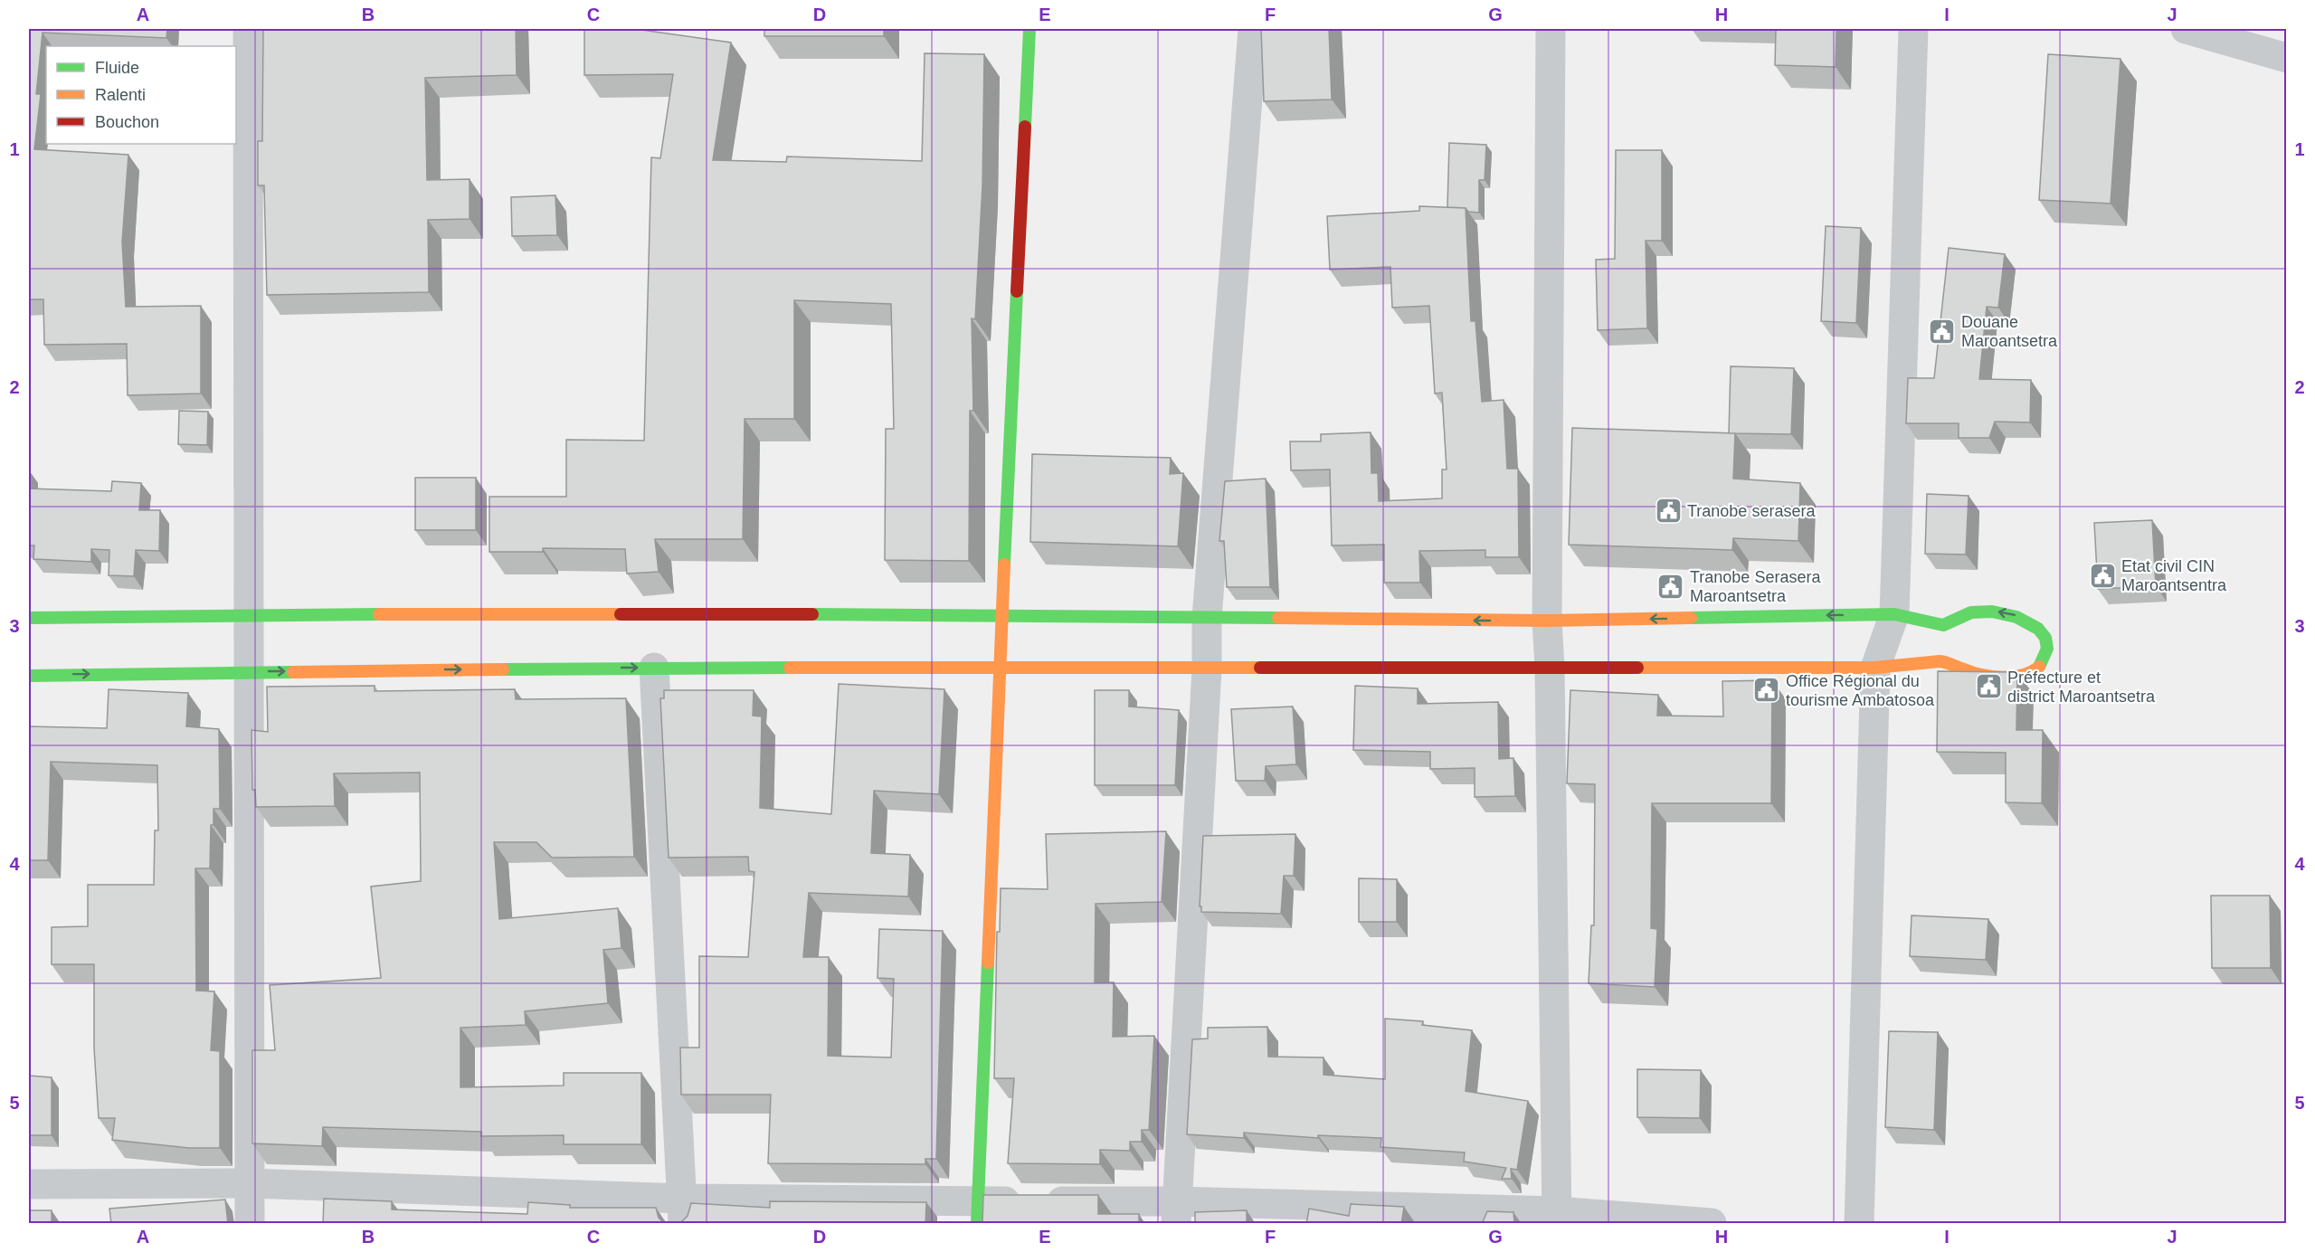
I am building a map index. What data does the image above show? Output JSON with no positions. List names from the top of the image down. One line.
{"places":{"public building":["Douane Maroantsetra","Tranobe serasera","Etat civil CIN Maroantsentra","Tranobe Serasera Maroantsetra","Préfecture et district Maroantsetra","Office Régional du tourisme Ambatosoa"]},"legend":["Fluide","Ralenti","Bouchon"],"grid":{"columns":["A","B","C","D","E","F","G","H","I","J"],"rows":["1","2","3","4","5"]}}
